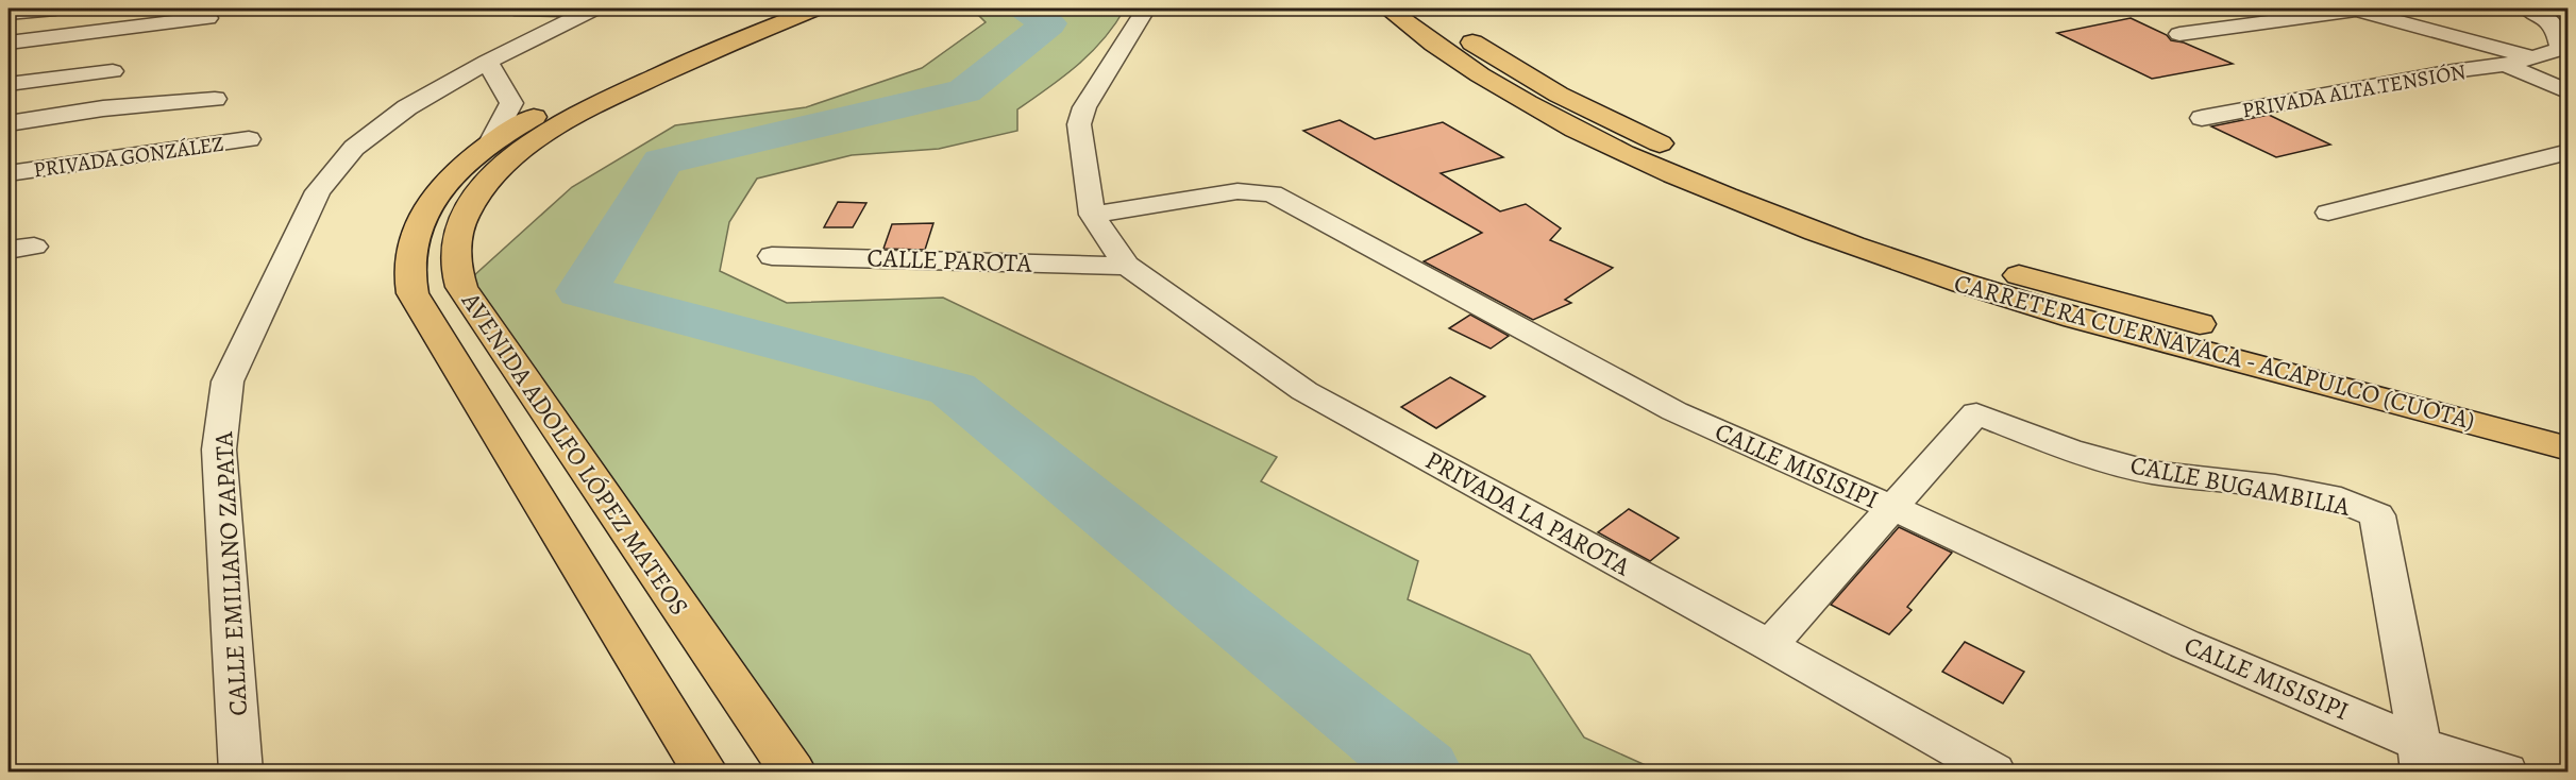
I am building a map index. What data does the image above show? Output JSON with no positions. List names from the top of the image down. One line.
{"streets":{"main road":["CARRETERA CUERNAVACA - ACAPULCO (CUOTA)","AVENIDA ADOLFO LÓPEZ MATEOS"],"street":["PRIVADA ALTA TENSIÓN","PRIVADA GONZÁLEZ","CALLE PAROTA","CALLE MISISIPI","CALLE BUGAMBILIA","PRIVADA LA PAROTA","CALLE EMILIANO ZAPATA"]},"crossings":[["CALLE PAROTA","PRIVADA LA PAROTA"],["CALLE MISISIPI","CALLE BUGAMBILIA"],["CALLE MISISIPI","PRIVADA LA PAROTA"]]}
